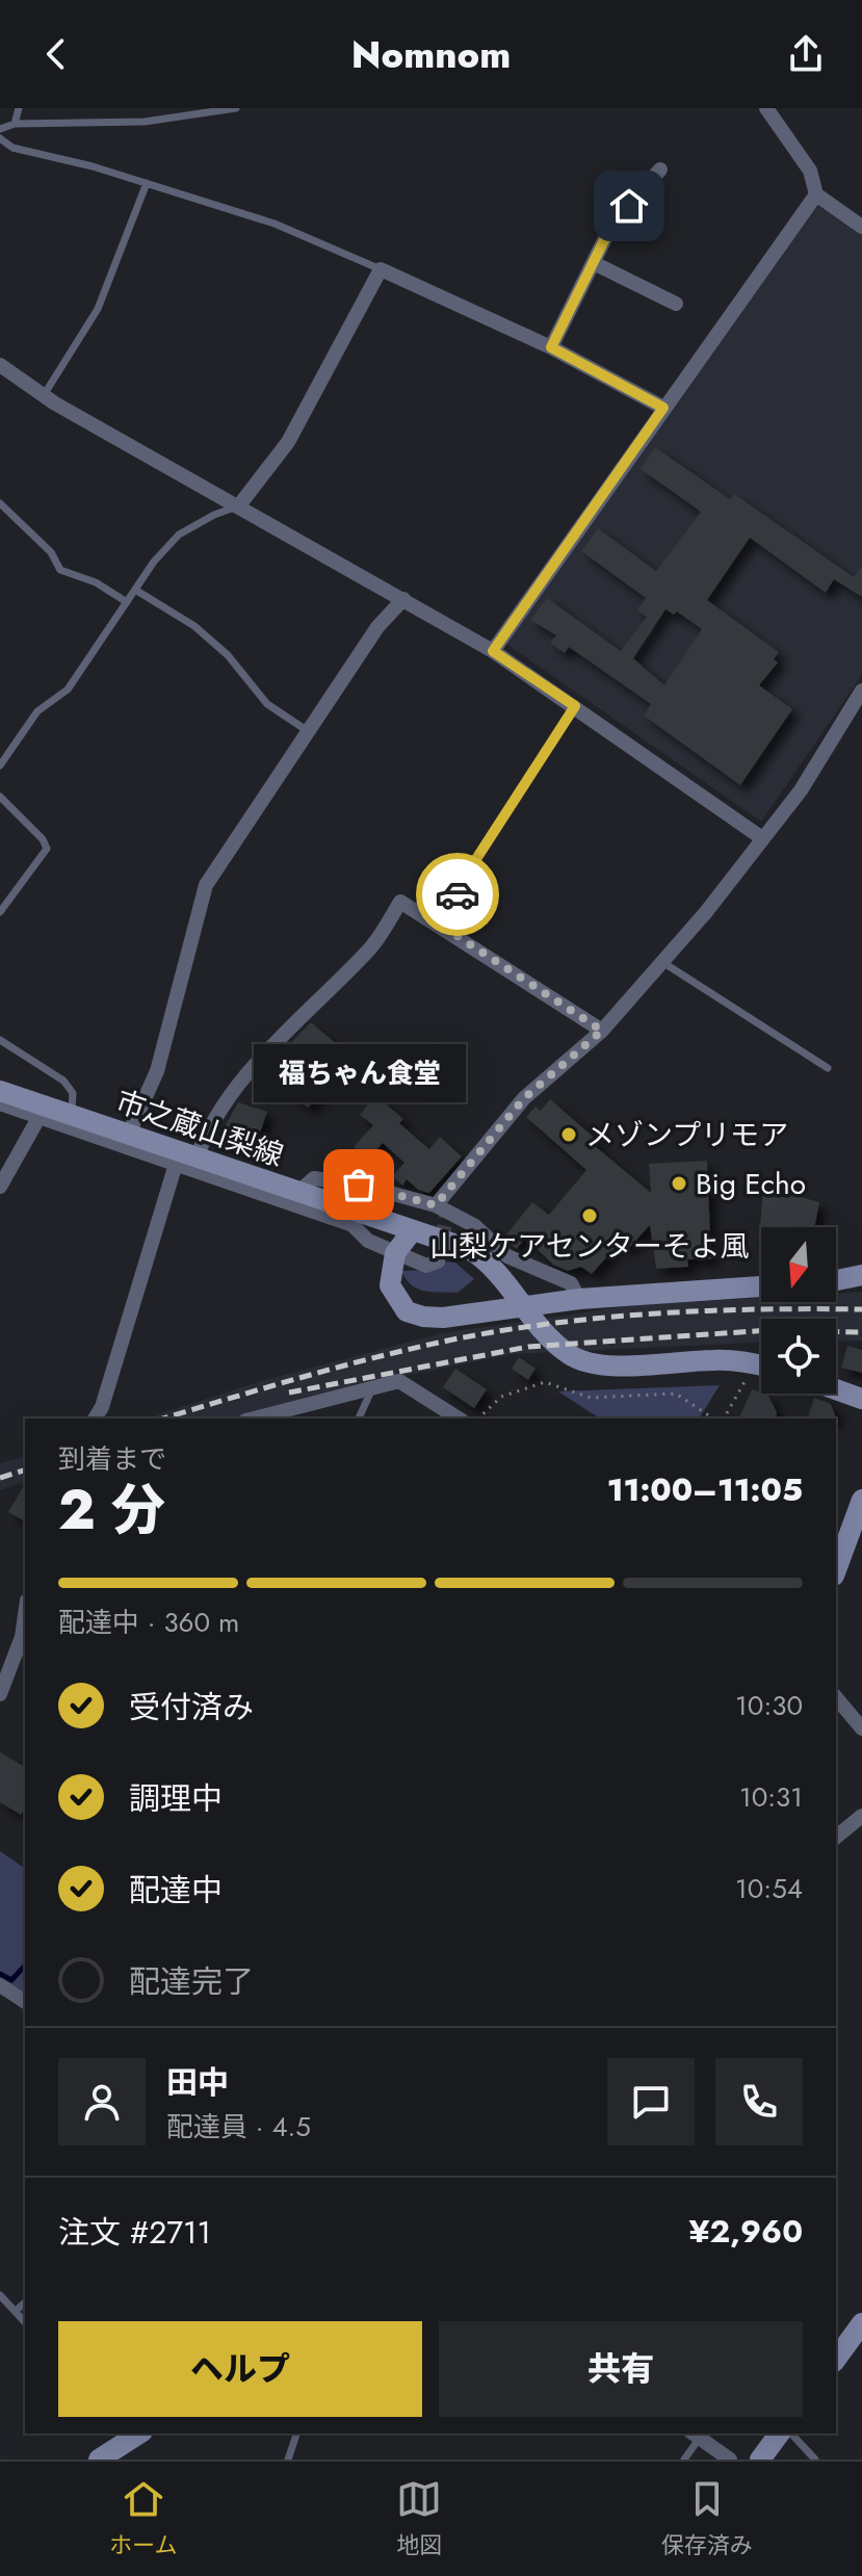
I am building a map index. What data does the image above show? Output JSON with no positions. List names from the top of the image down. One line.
{"streets":{"main road":["市之蔵山梨線"]},"places":["メゾンプリモア","Big Echo","福ちゃん食堂","山梨ケアセンターそよ風"],"north":"bottom","page":{"header":"Nomnom","bubble":"福ちゃん食堂","heading":["2 分","到着まで","11:00–11:05"],"panel":["田中","配達員 · 4.5","注文 #2711","¥2,960"],"bar":"配達中 · 360 m","list":[["受付済み","10:30"],["調理中","10:31"],["配達中","10:54"],"配達完了"],"buttons":["ヘルプ","共有"],"tabs":["ホーム","地図","保存済み"]}}
